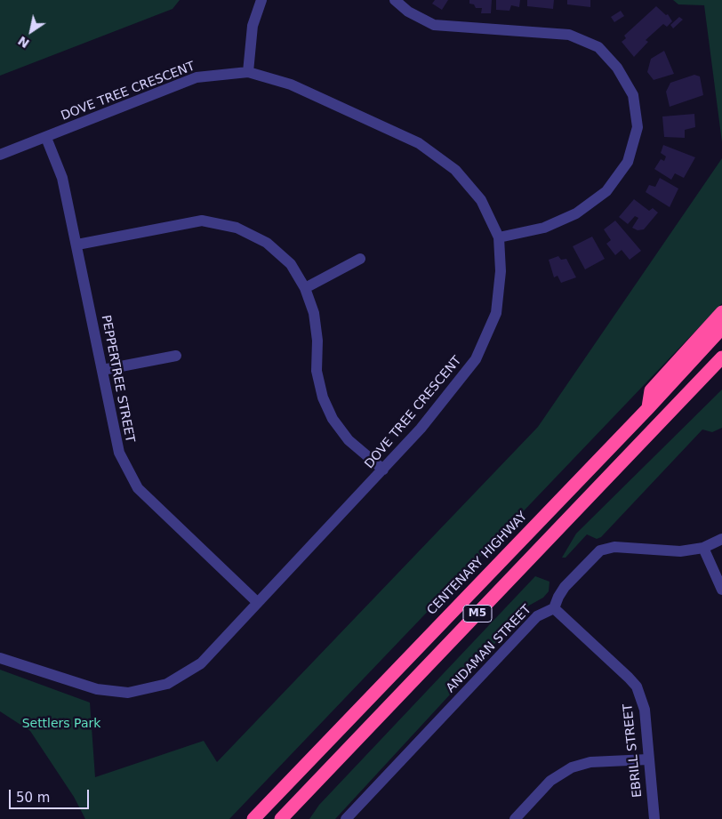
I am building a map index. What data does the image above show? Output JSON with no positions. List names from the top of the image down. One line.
{"streets":{"highway":["CENTENARY HIGHWAY","M5"],"street":["DOVE TREE CRESCENT","PEPPERTREE STREET","ANDAMAN STREET","EBRILL STREET"]},"crossings":[["DOVE TREE CRESCENT","PEPPERTREE STREET"],["ANDAMAN STREET","EBRILL STREET"]],"parks":["Settlers Park"],"scale_bar":"50 m","north":"bottom left"}
